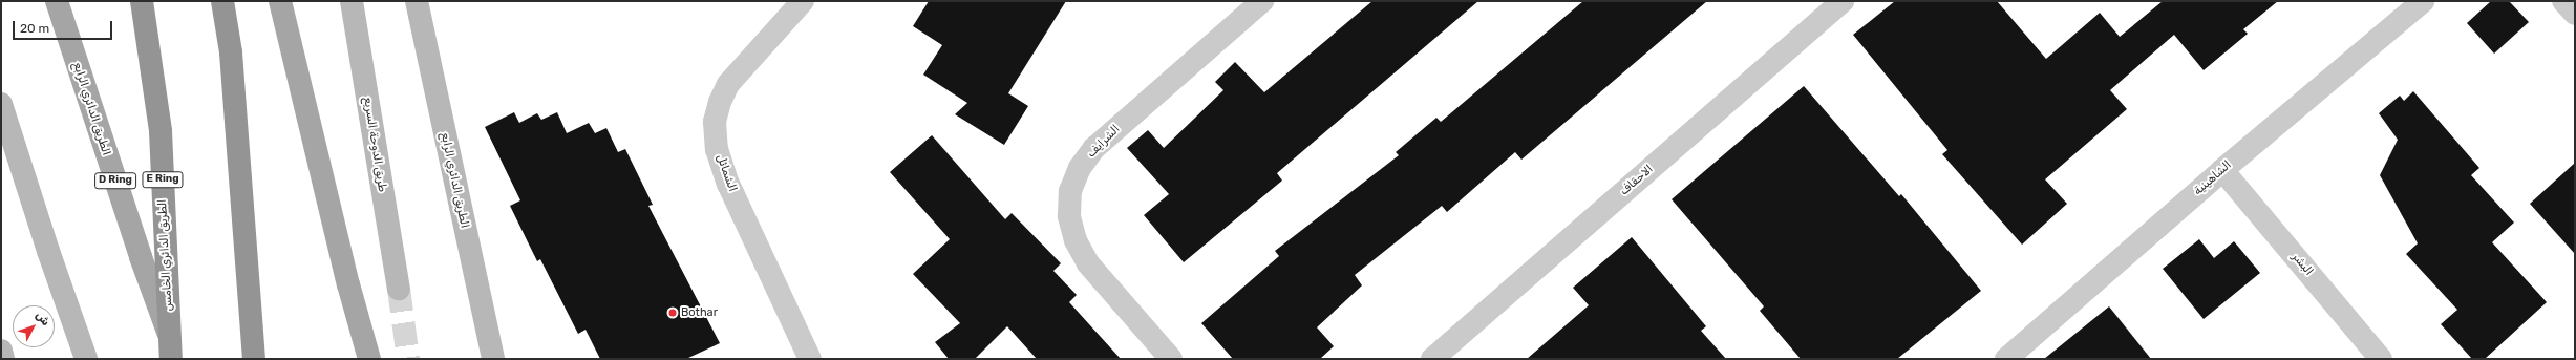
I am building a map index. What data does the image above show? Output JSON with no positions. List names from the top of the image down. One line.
{"streets":{"highway":["E Ring","الطريق الدائري الخامس"],"main road":["الطريق الدائري الرابع","طريق الدوحة السريع","D Ring"],"street":["الشرايف","الشمائل","الشاهينية","الاحقاف","البشر"]},"crossings":[["الشاهينية","البشر"]],"places":["Bothar"],"scale_bar":"20 m","north":"top right"}
